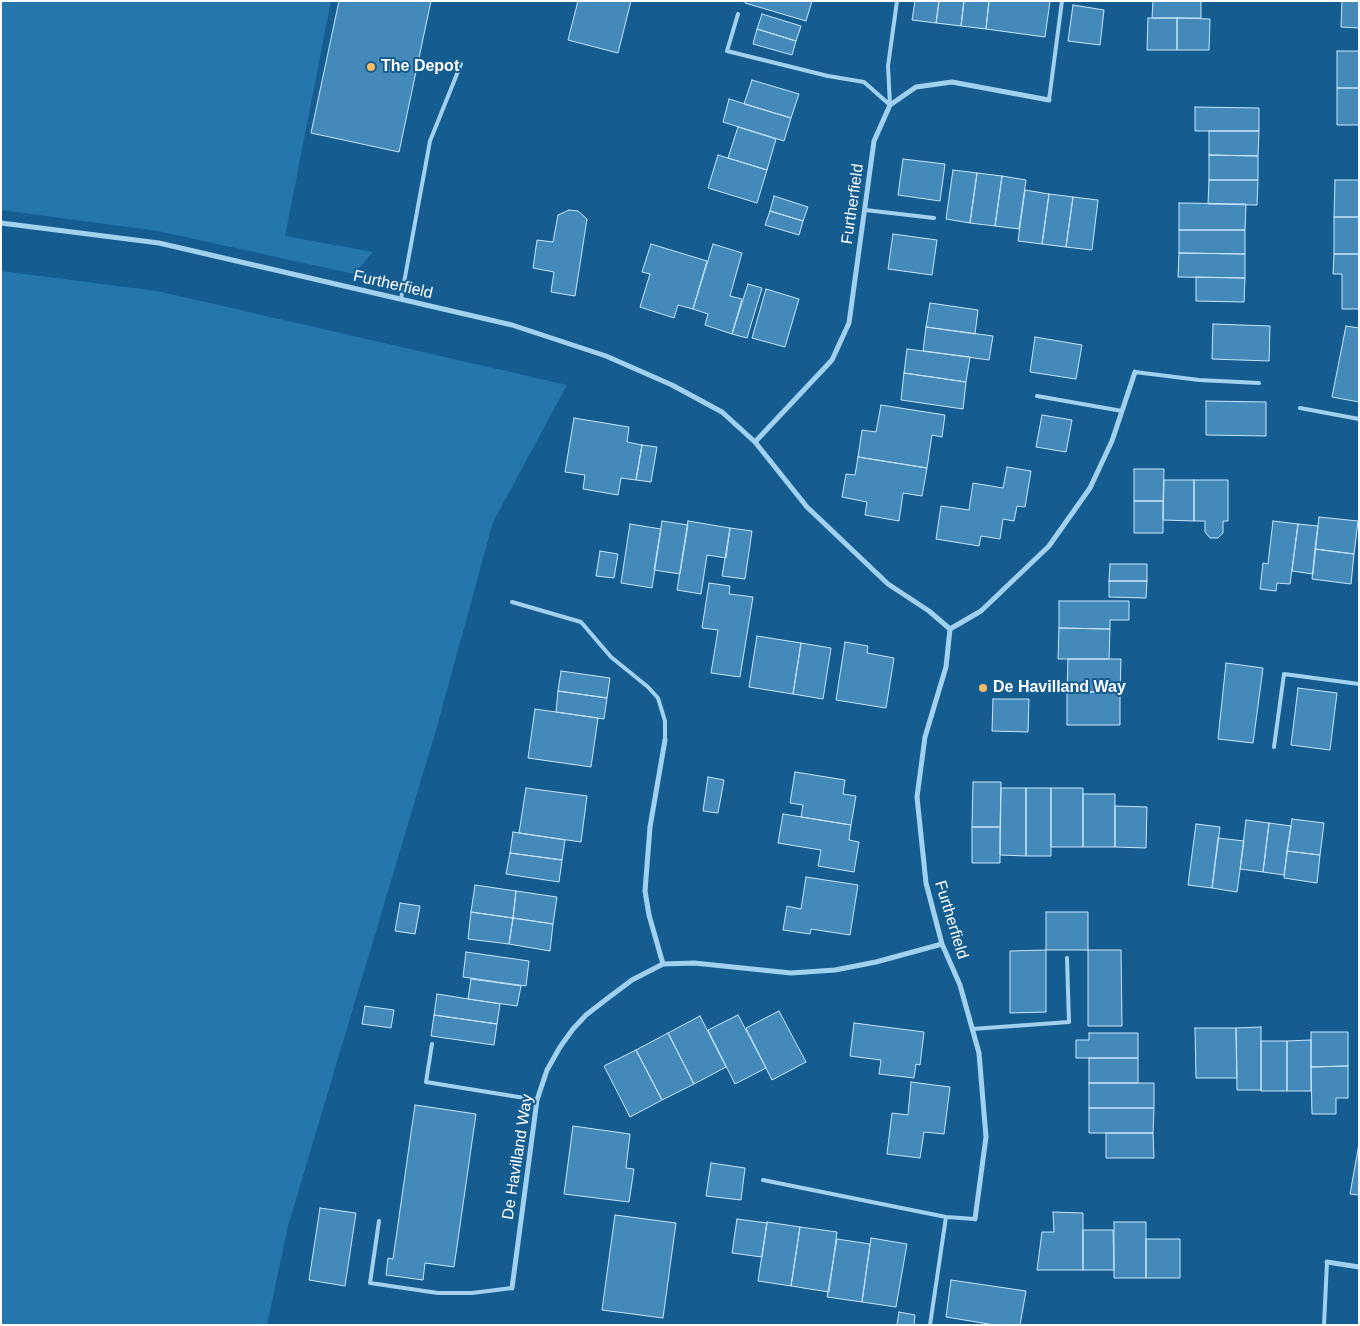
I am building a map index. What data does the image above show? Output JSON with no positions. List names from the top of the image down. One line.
{"streets":{"street":["Furtherfield","De Havilland Way"]},"crossings":[["Furtherfield","De Havilland Way"]],"places":["The Depot","De Havilland Way"]}
